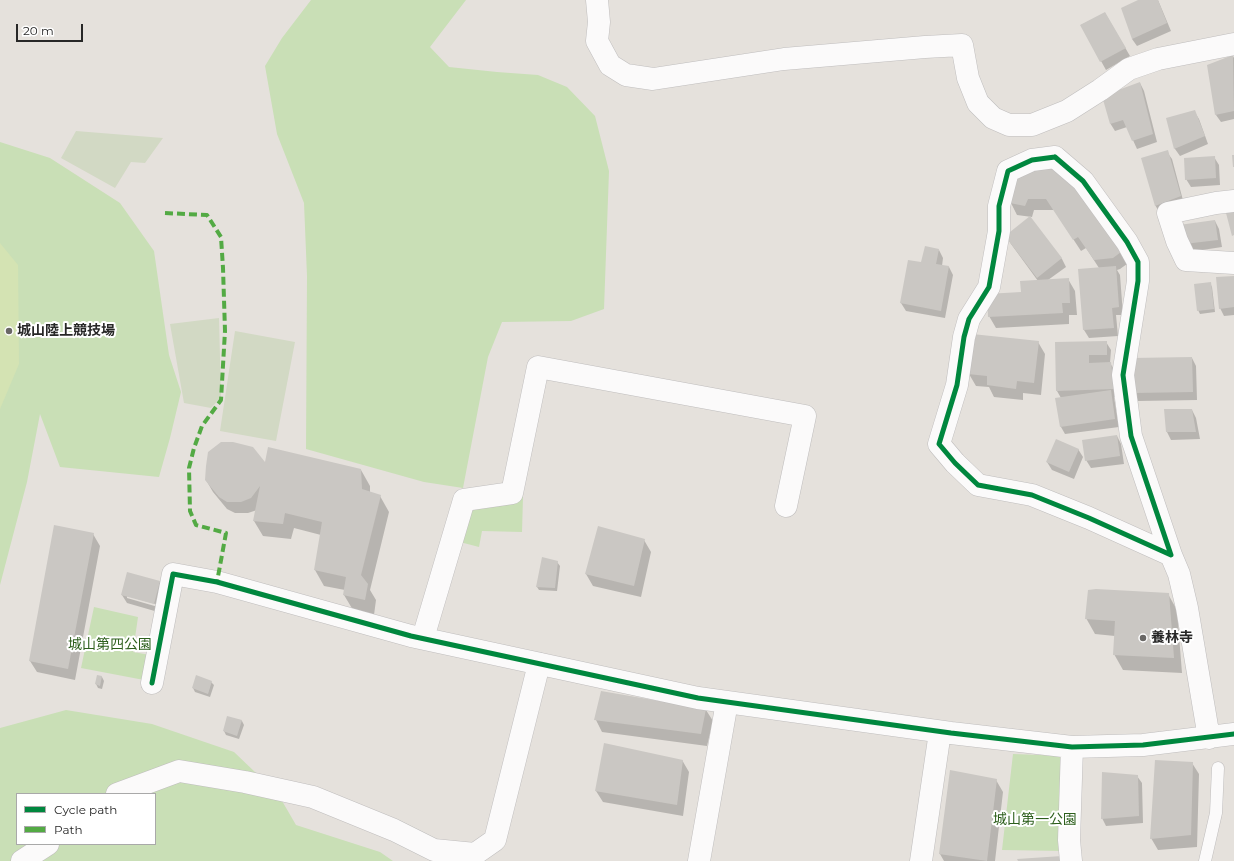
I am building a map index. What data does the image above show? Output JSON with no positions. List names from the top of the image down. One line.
{"parks":["城山第四公園","城山第一公園"],"places":["城山陸上競技場","養林寺"],"legend":["Cycle path","Path"],"scale_bar":"20 m"}
